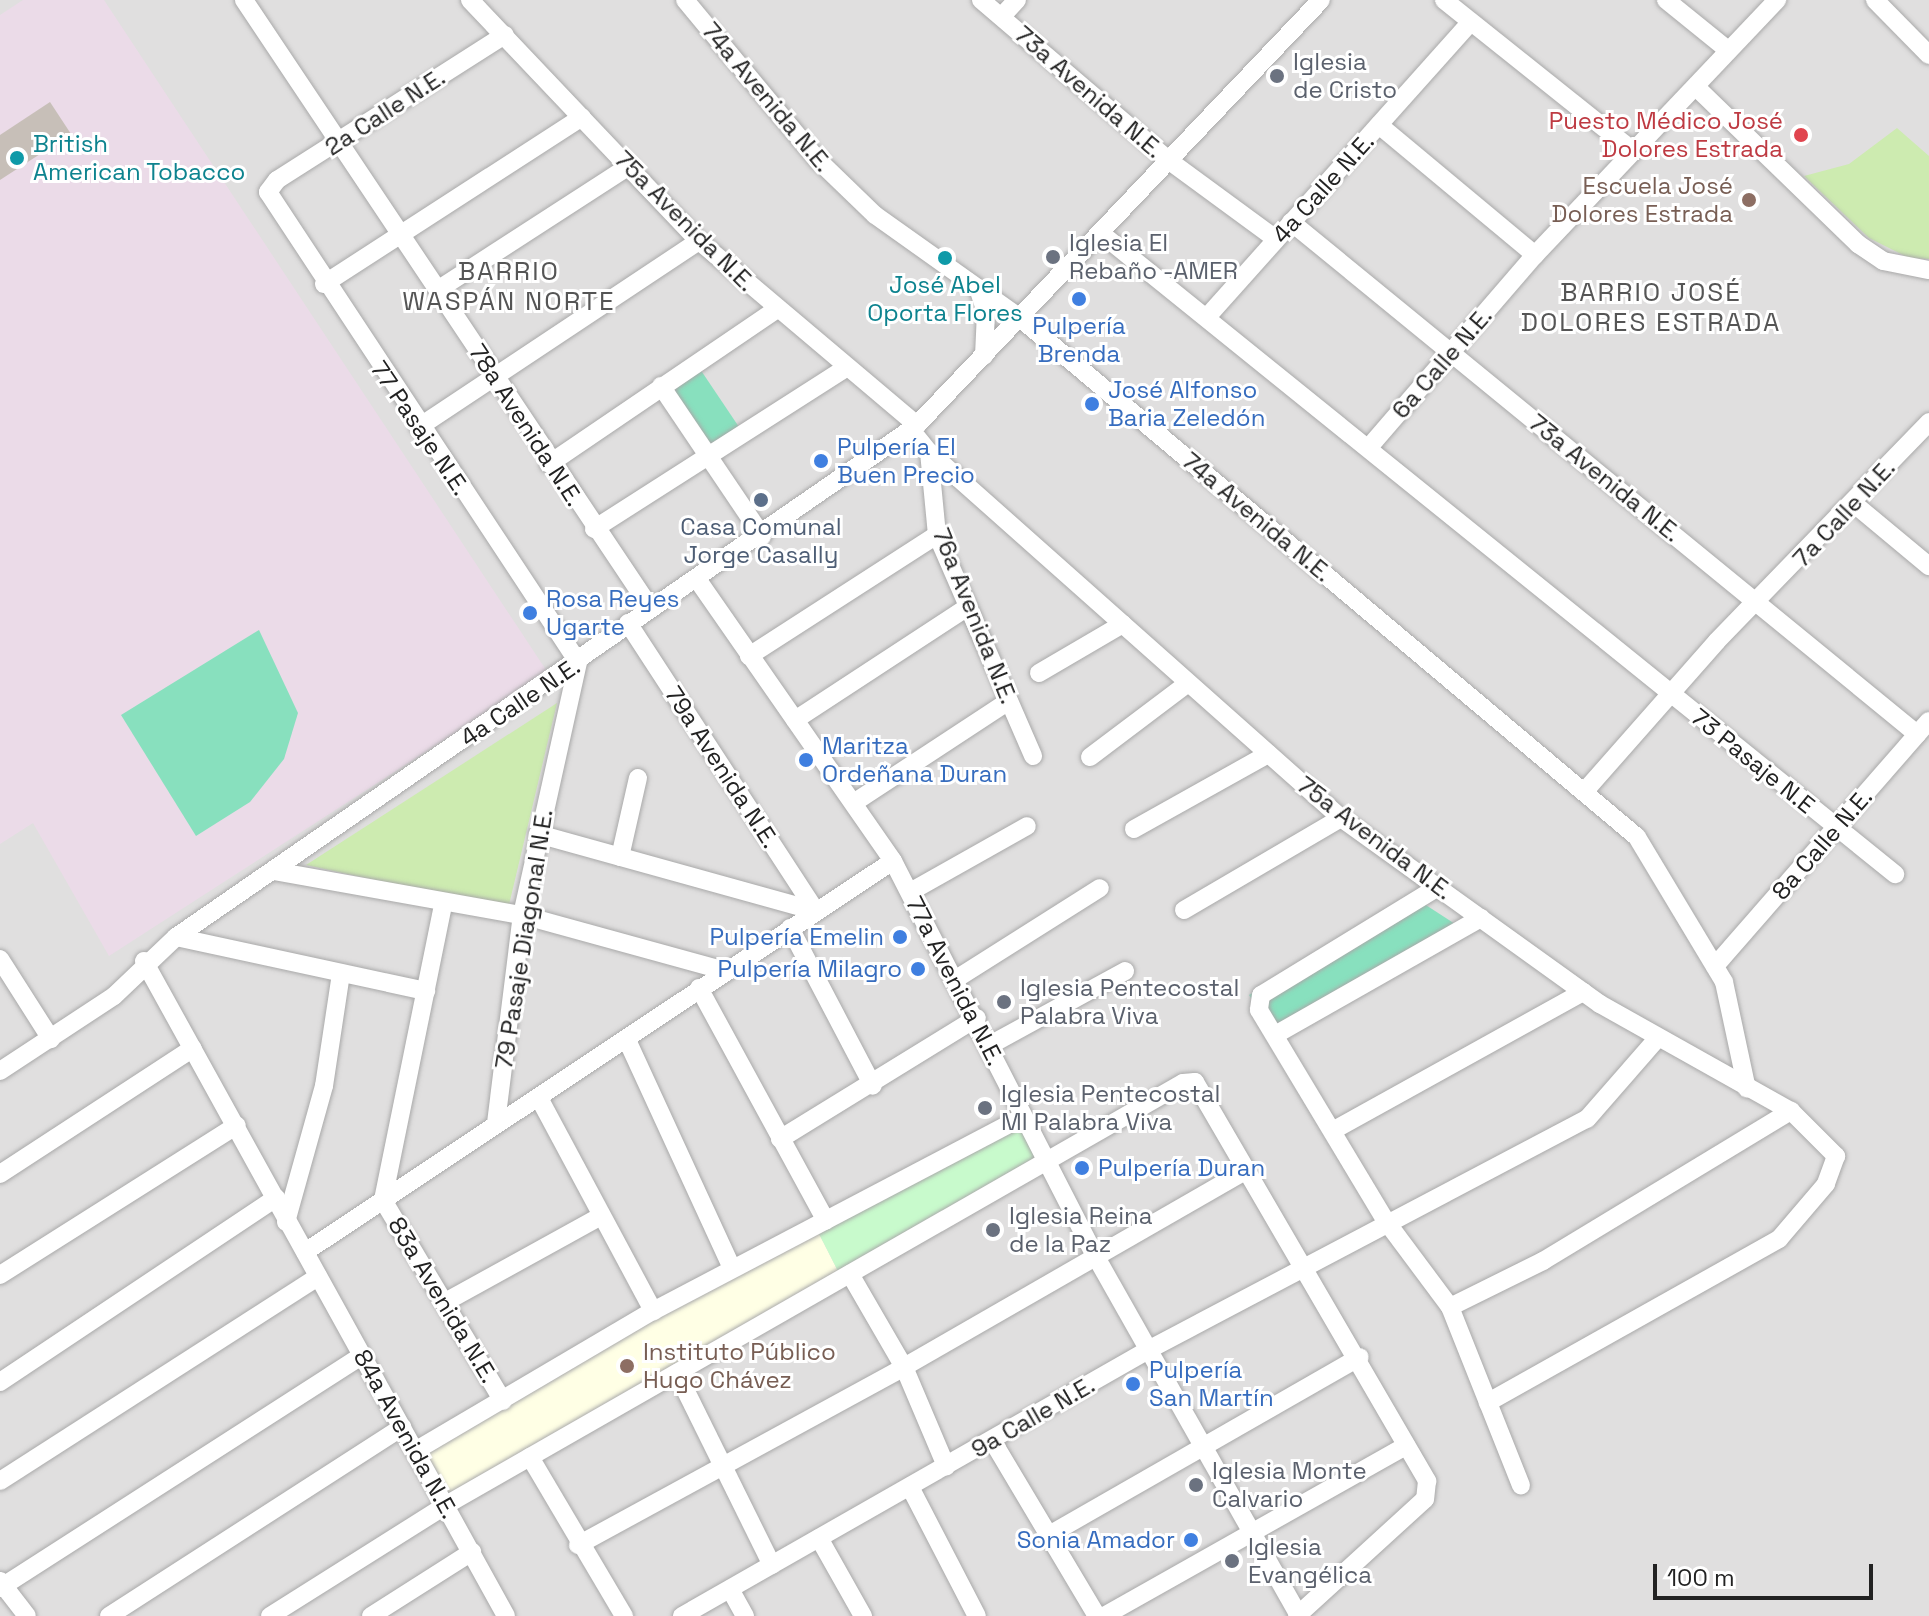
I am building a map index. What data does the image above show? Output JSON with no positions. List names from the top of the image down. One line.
{"streets":{"street":["73a Avenida N.E.","74a Avenida N.E.","2a Calle N.E.","4a Calle N.E.","75a Avenida N.E.","6a Calle N.E.","78a Avenida N.E.","77 Pasaje N.E.","7a Calle N.E.","76a Avenida N.E.","73 Pasaje N.E","79a Avenida N.E.","8a Calle N.E.","79 Pasaje Diagonal N.E.","77a Avenida N.E.","83a Avenida N.E.","9a Calle N.E.","84a Avenida N.E."]},"crossings":[["73a Avenida N.E.","4a Calle N.E."],["73a Avenida N.E.","6a Calle N.E."],["73a Avenida N.E.","7a Calle N.E."],["73a Avenida N.E.","8a Calle N.E."],["74a Avenida N.E.","4a Calle N.E."],["74a Avenida N.E.","75a Avenida N.E."],["74a Avenida N.E.","8a Calle N.E."],["2a Calle N.E.","75a Avenida N.E."],["2a Calle N.E.","78a Avenida N.E."],["2a Calle N.E.","77 Pasaje N.E."],["4a Calle N.E.","75a Avenida N.E."],["4a Calle N.E.","78a Avenida N.E."],["4a Calle N.E.","77 Pasaje N.E."],["4a Calle N.E.","73 Pasaje N.E"],["4a Calle N.E.","79a Avenida N.E."],["4a Calle N.E.","79 Pasaje Diagonal N.E."],["4a Calle N.E.","77a Avenida N.E."],["75a Avenida N.E.","76a Avenida N.E."],["75a Avenida N.E.","9a Calle N.E."],["6a Calle N.E.","73 Pasaje N.E"],["77 Pasaje N.E.","79 Pasaje Diagonal N.E."],["73 Pasaje N.E","8a Calle N.E."],["77a Avenida N.E.","9a Calle N.E."]],"districts":["BARRIO WASPÁN NORTE","BARRIO JOSÉ DOLORES ESTRADA"],"places":["Iglesia de Cristo","Puesto Médico José Dolores Estrada","British American Tobacco","Escuela José Dolores Estrada","Iglesia El Rebaño -AMER","José Abel Oporta Flores","Pulpería Brenda","José Alfonso Baria Zeledón","Pulpería El Buen Precio","Casa Comunal Jorge Casally","Rosa Reyes Ugarte","Maritza Ordeñana Duran","Pulpería Emelin","Pulpería Milagro","Iglesia Pentecostal Palabra Viva","Iglesia Pentecostal MI Palabra Viva","Pulpería Duran","Iglesia Reina de la Paz","Instituto Público Hugo Chávez","Pulpería San Martín","Iglesia Monte Calvario","Sonia Amador","Iglesia Evangélica"],"scale_bar":"100 m"}
